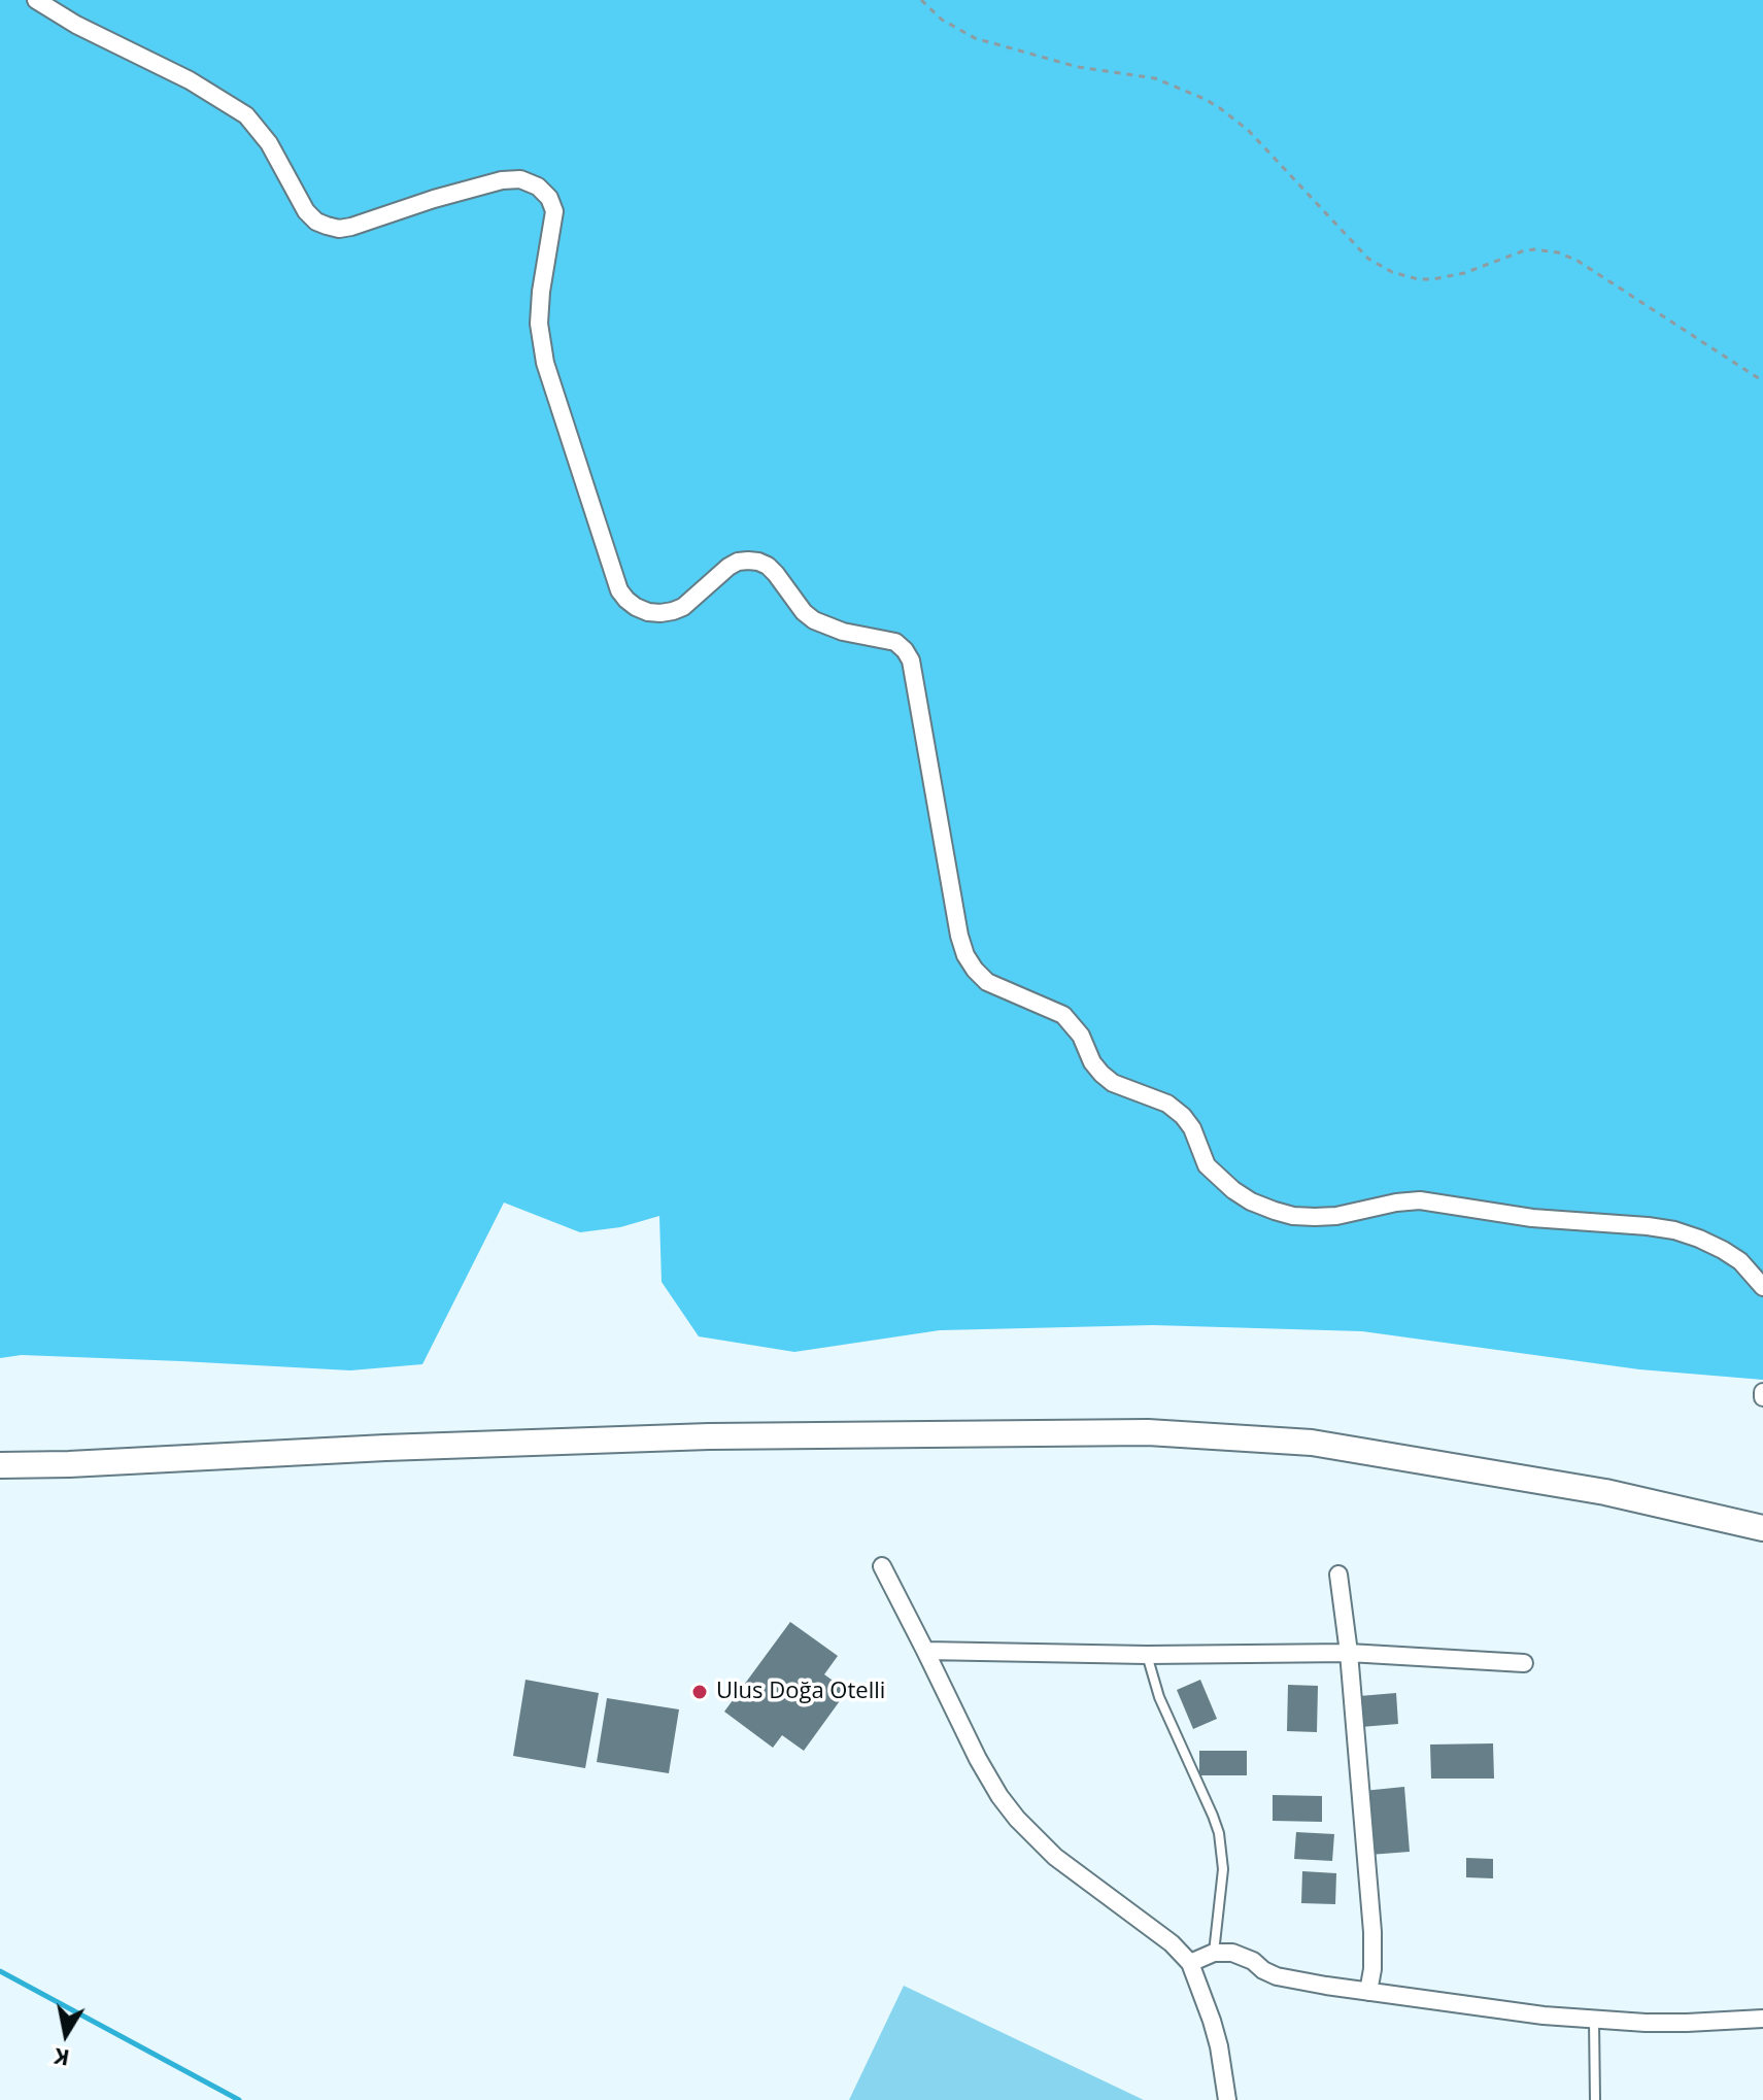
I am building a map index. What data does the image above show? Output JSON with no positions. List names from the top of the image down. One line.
{"places":["Ulus Doğa Otelli"],"north":"bottom"}
